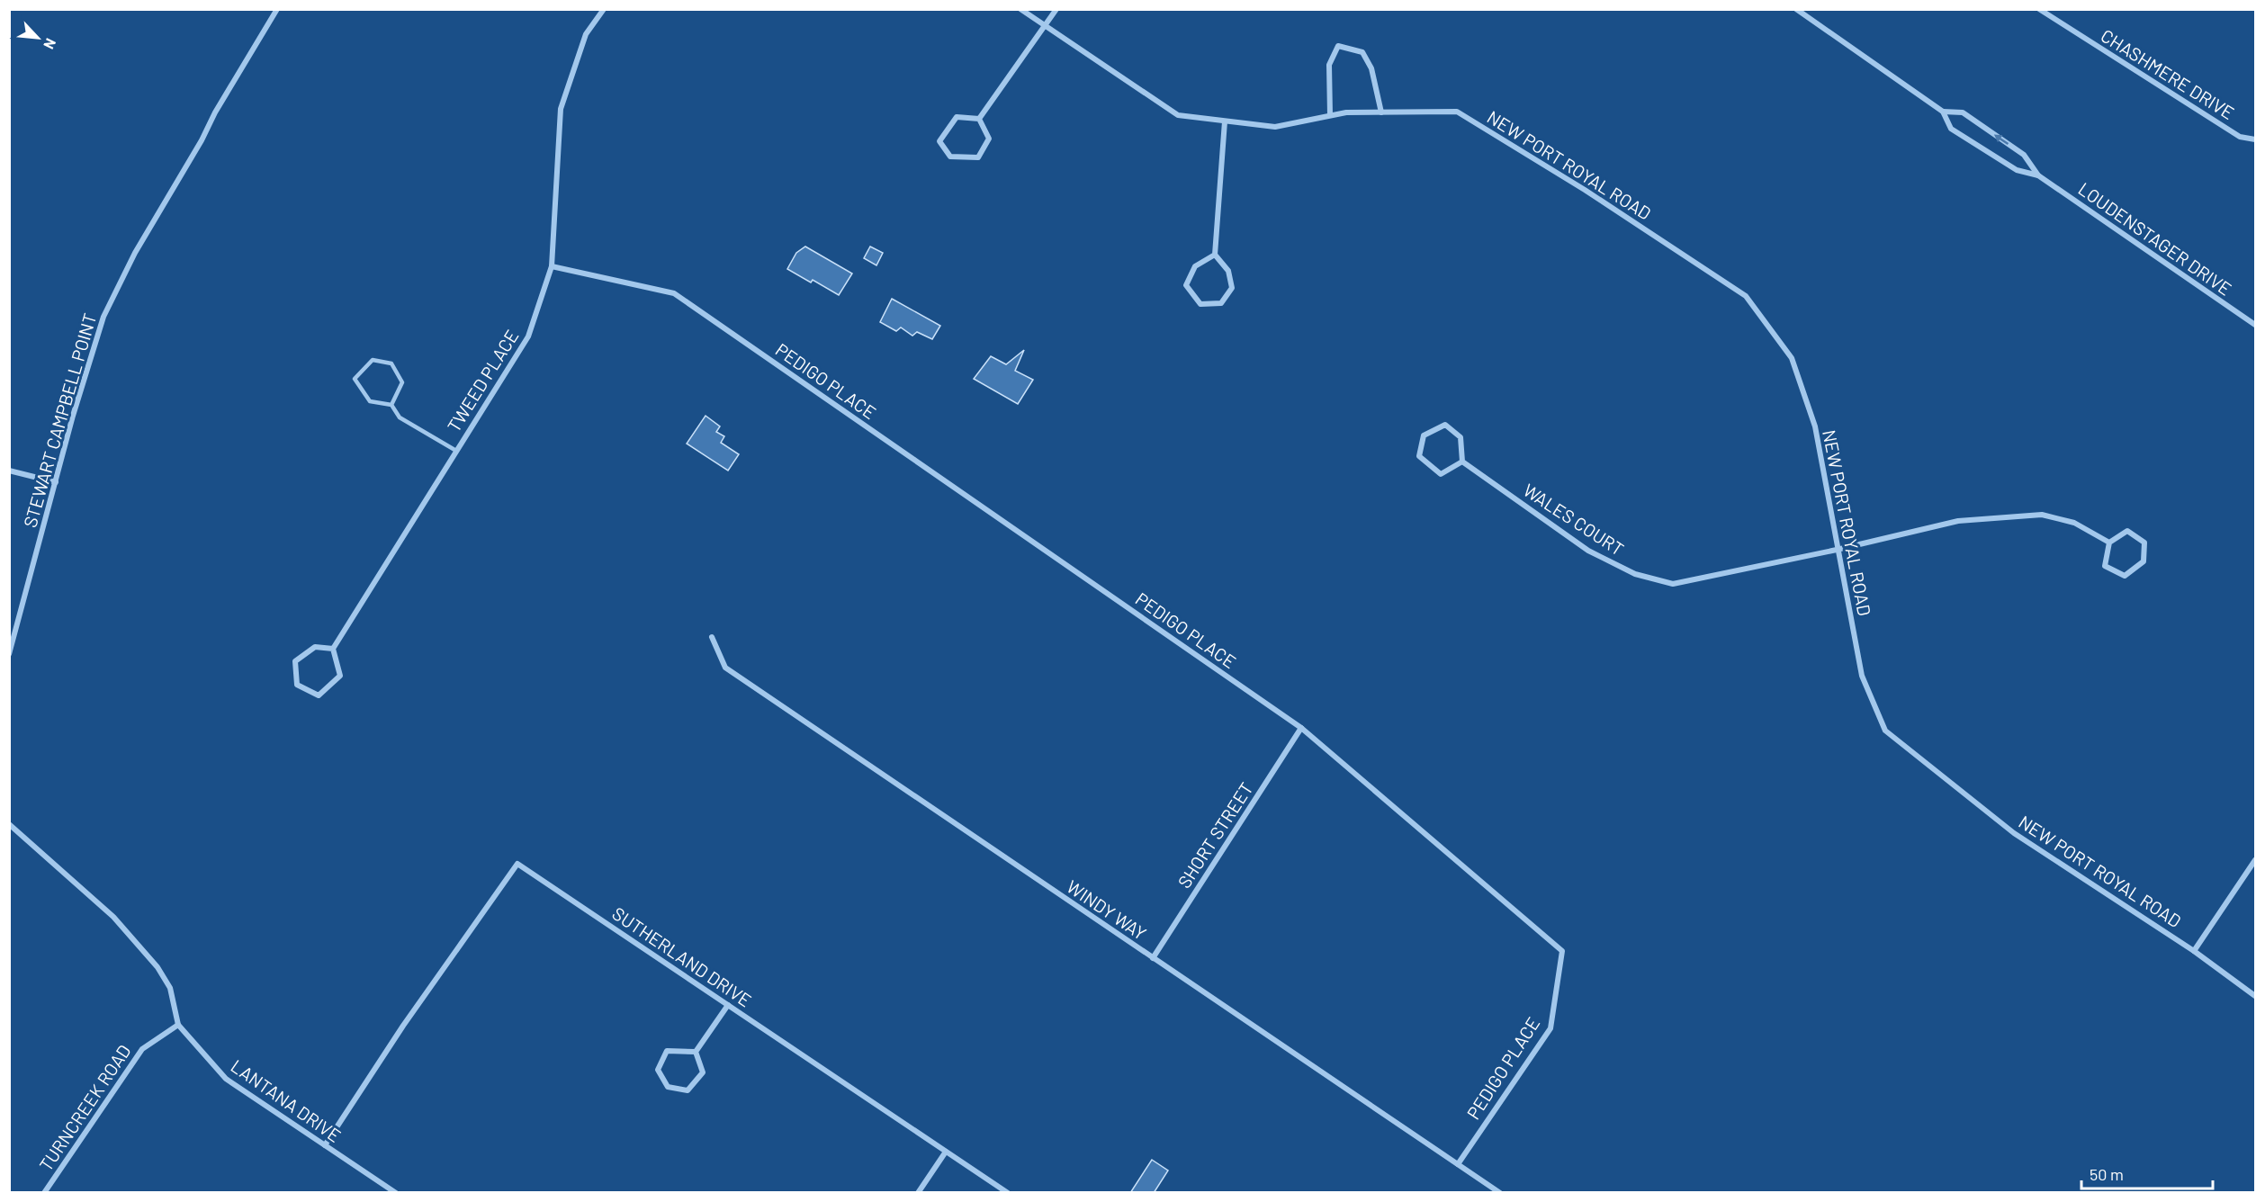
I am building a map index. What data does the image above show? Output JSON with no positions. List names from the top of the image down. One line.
{"streets":{"street":["CHASHMERE DRIVE","NEW PORT ROYAL ROAD","LOUDENSTAGER DRIVE","TWEED PLACE","PEDIGO PLACE","STEWART CAMPBELL POINT","WALES COURT","SHORT STREET","WINDY WAY","SUTHERLAND DRIVE","LANTANA DRIVE","TURNCREEK ROAD"]},"crossings":[["NEW PORT ROYAL ROAD","WALES COURT"],["TWEED PLACE","PEDIGO PLACE"],["PEDIGO PLACE","SHORT STREET"],["PEDIGO PLACE","WINDY WAY"],["SHORT STREET","WINDY WAY"],["SUTHERLAND DRIVE","LANTANA DRIVE"],["LANTANA DRIVE","TURNCREEK ROAD"]],"scale_bar":"50 m","north":"bottom right"}
